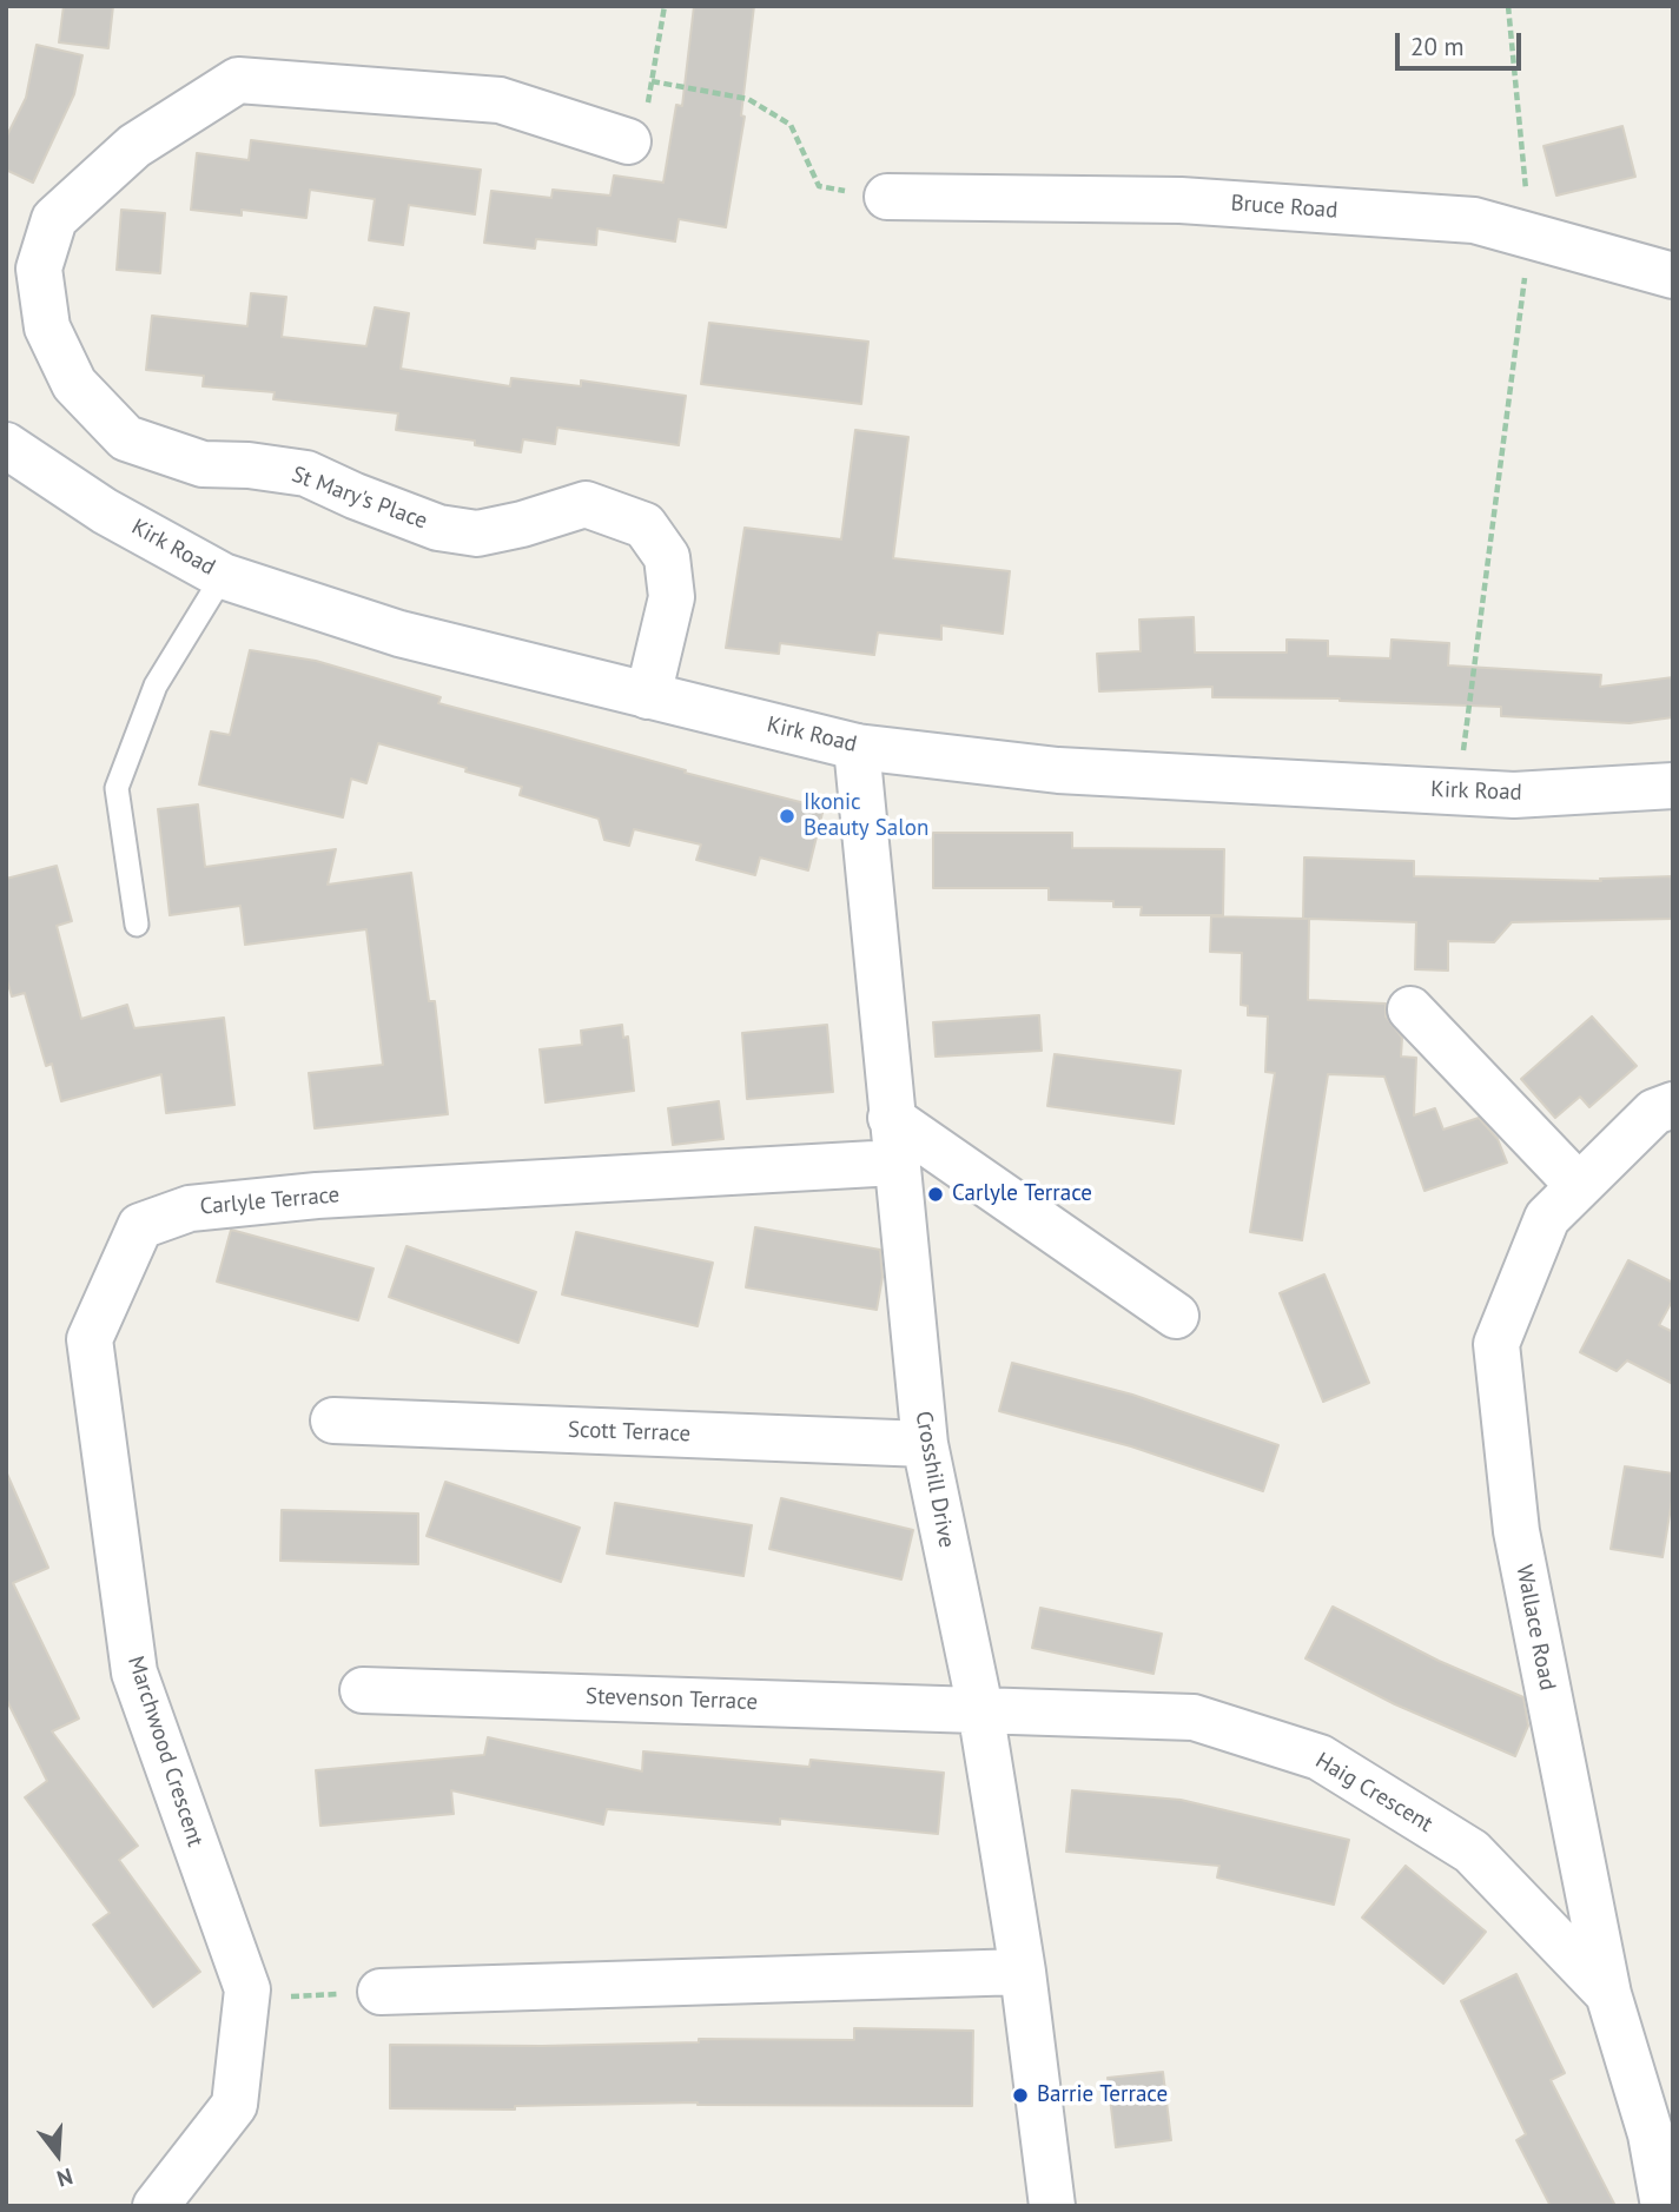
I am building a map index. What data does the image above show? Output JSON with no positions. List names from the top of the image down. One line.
{"streets":{"street":["Bruce Road","St Mary's Place","Kirk Road","Carlyle Terrace","Scott Terrace","Crosshill Drive","Wallace Road","Stevenson Terrace","Marchwood Crescent","Haig Crescent"]},"crossings":[["St Mary's Place","Kirk Road"],["Kirk Road","Crosshill Drive"],["Carlyle Terrace","Crosshill Drive"],["Carlyle Terrace","Marchwood Crescent"],["Scott Terrace","Crosshill Drive"],["Crosshill Drive","Stevenson Terrace"],["Crosshill Drive","Haig Crescent"],["Wallace Road","Haig Crescent"],["Stevenson Terrace","Haig Crescent"]],"places":["Ikonic Beauty Salon","Carlyle Terrace","Barrie Terrace"],"scale_bar":"20 m","north":"bottom"}
